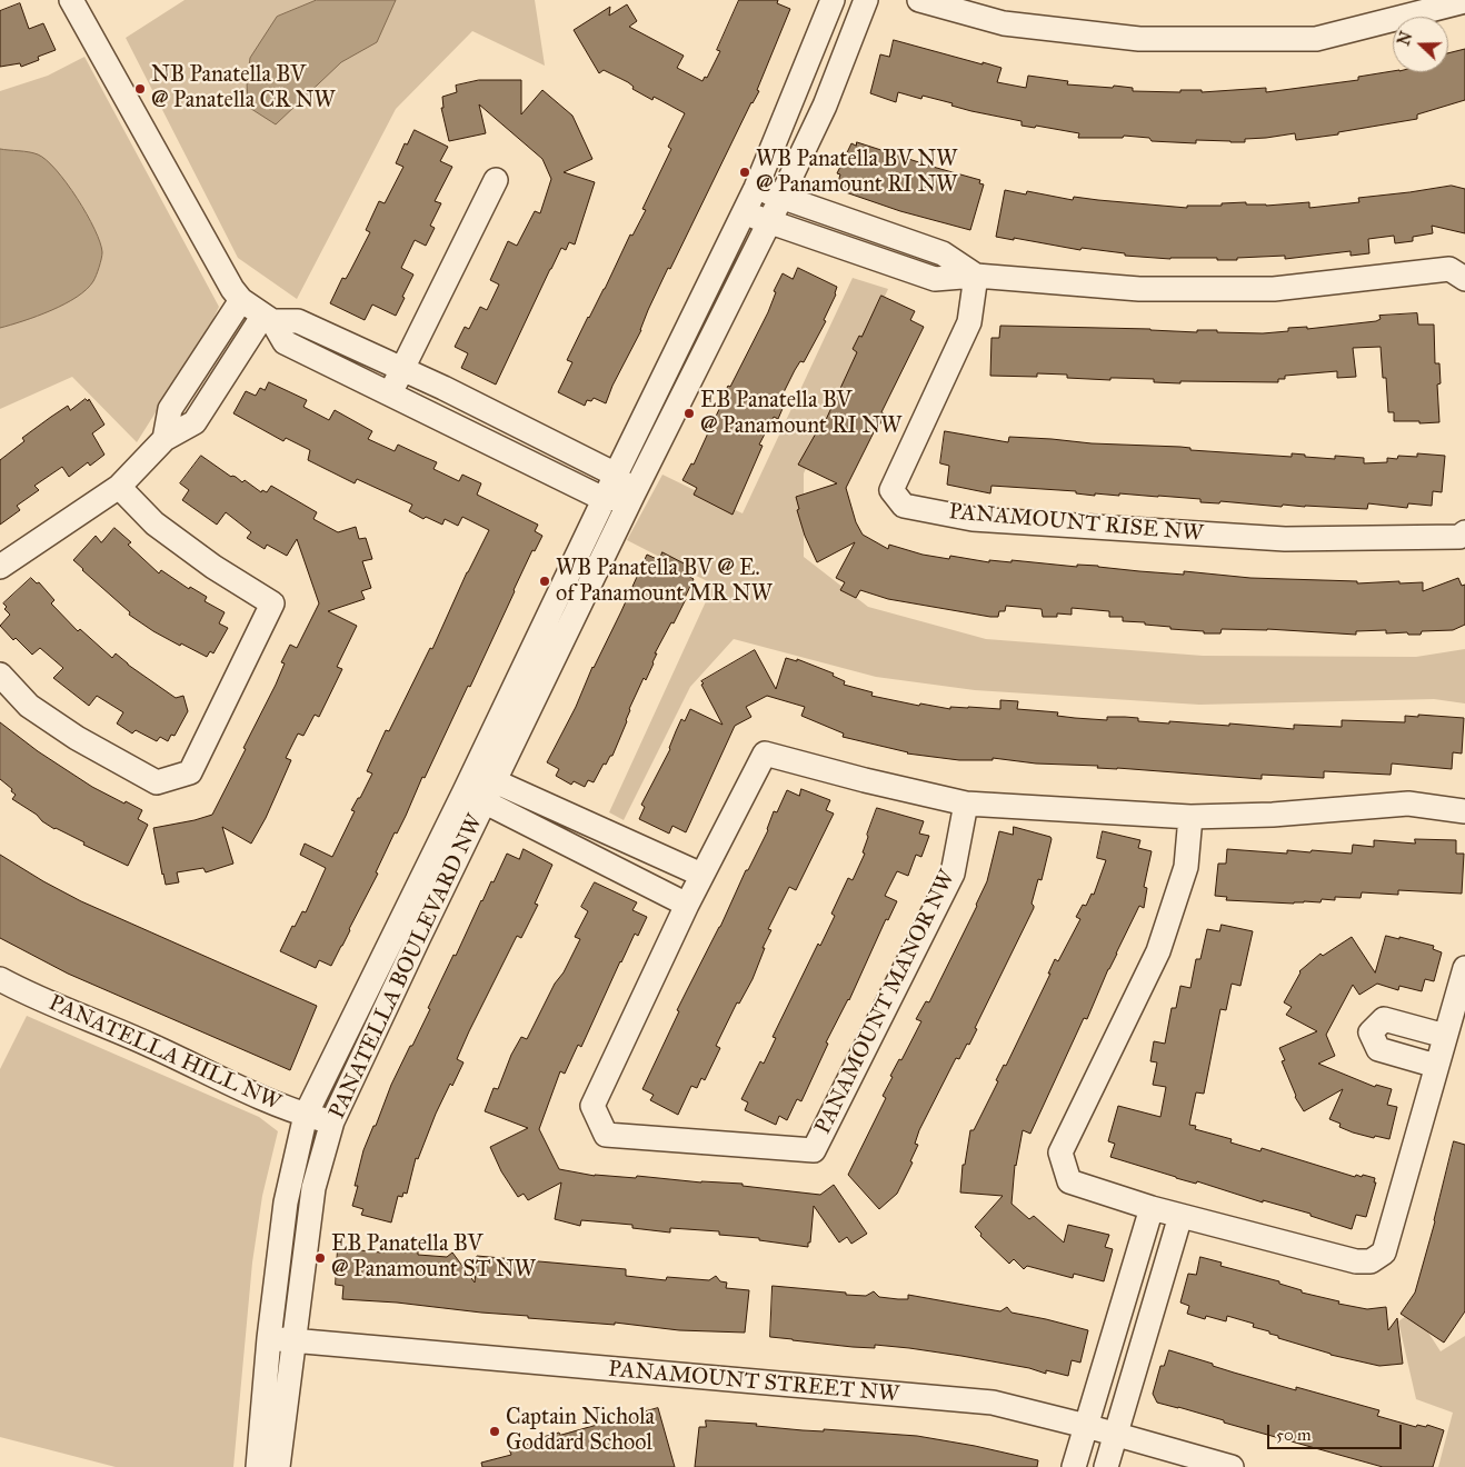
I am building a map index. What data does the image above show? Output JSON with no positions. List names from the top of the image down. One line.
{"streets":{"street":["PANAMOUNT RISE NW","PANATELLA BOULEVARD NW","PANAMOUNT MANOR NW","PANATELLA HILL NW","PANAMOUNT STREET NW"]},"crossings":[["PANATELLA BOULEVARD NW","PANATELLA HILL NW"],["PANATELLA BOULEVARD NW","PANAMOUNT STREET NW"]],"places":["NB Panatella BV @ Panatella CR NW","WB Panatella BV NW @ Panamount RI NW","EB Panatella BV @ Panamount RI NW","WB Panatella BV @ E. of Panamount MR NW","EB Panatella BV @ Panamount ST NW","Captain Nichola Goddard School"],"scale_bar":"50 m","north":"left"}
